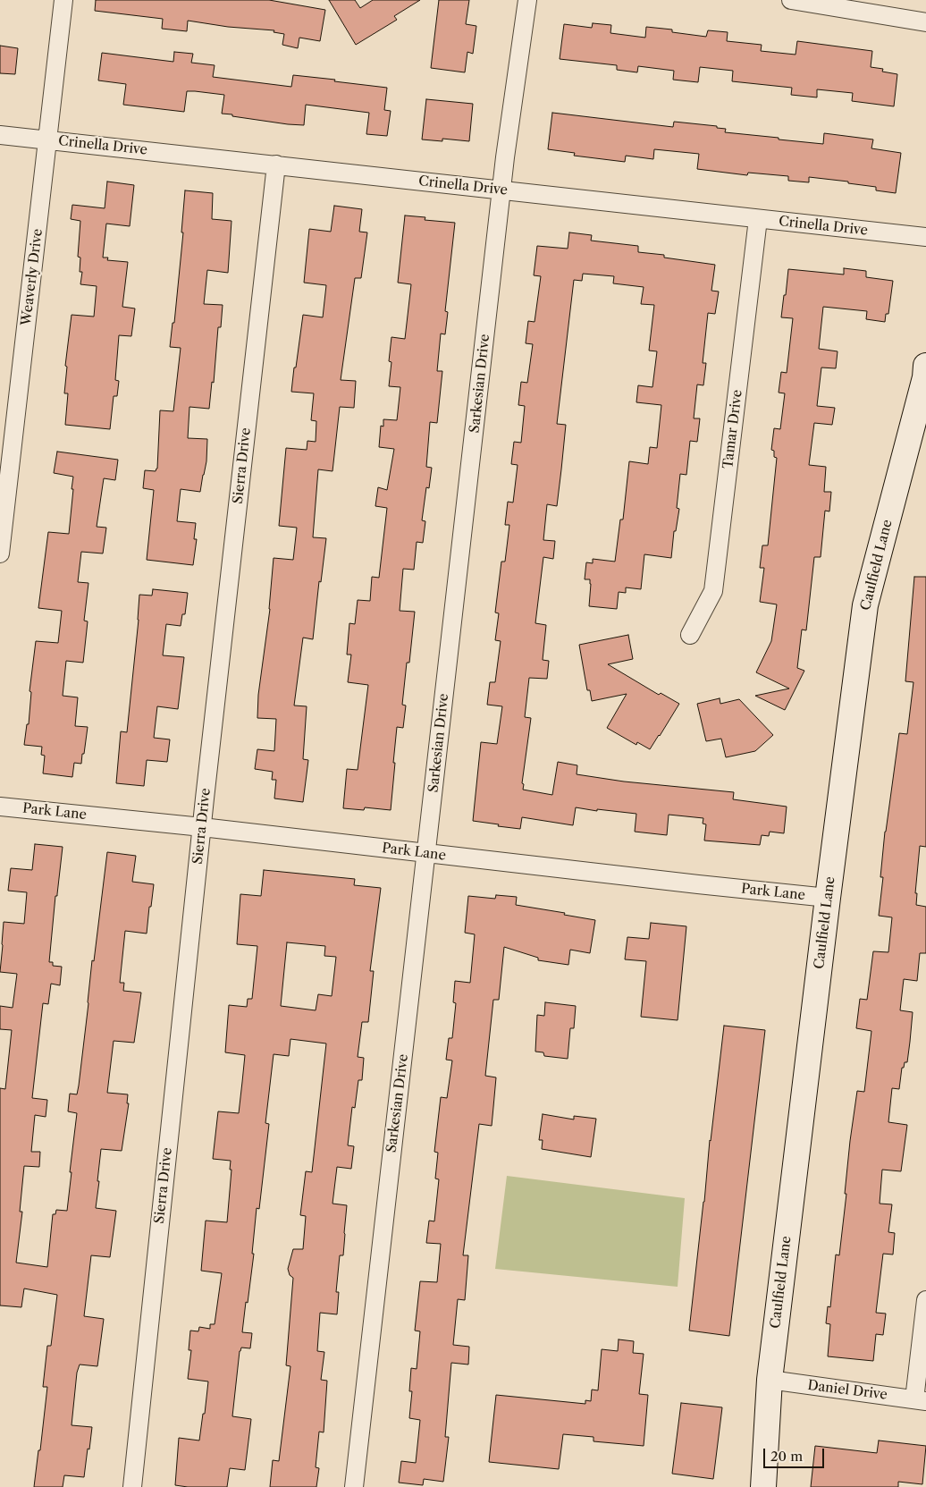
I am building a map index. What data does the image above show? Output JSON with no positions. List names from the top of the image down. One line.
{"streets":{"main road":["Caulfield Lane"],"street":["Crinella Drive","Weaverly Drive","Sarkesian Drive","Tamar Drive","Sierra Drive","Park Lane","Daniel Drive"]},"crossings":[["Crinella Drive","Weaverly Drive"],["Crinella Drive","Sarkesian Drive"],["Crinella Drive","Tamar Drive"],["Crinella Drive","Sierra Drive"],["Sarkesian Drive","Park Lane"],["Sierra Drive","Park Lane"],["Caulfield Lane","Park Lane"],["Caulfield Lane","Daniel Drive"]],"scale_bar":"20 m"}
